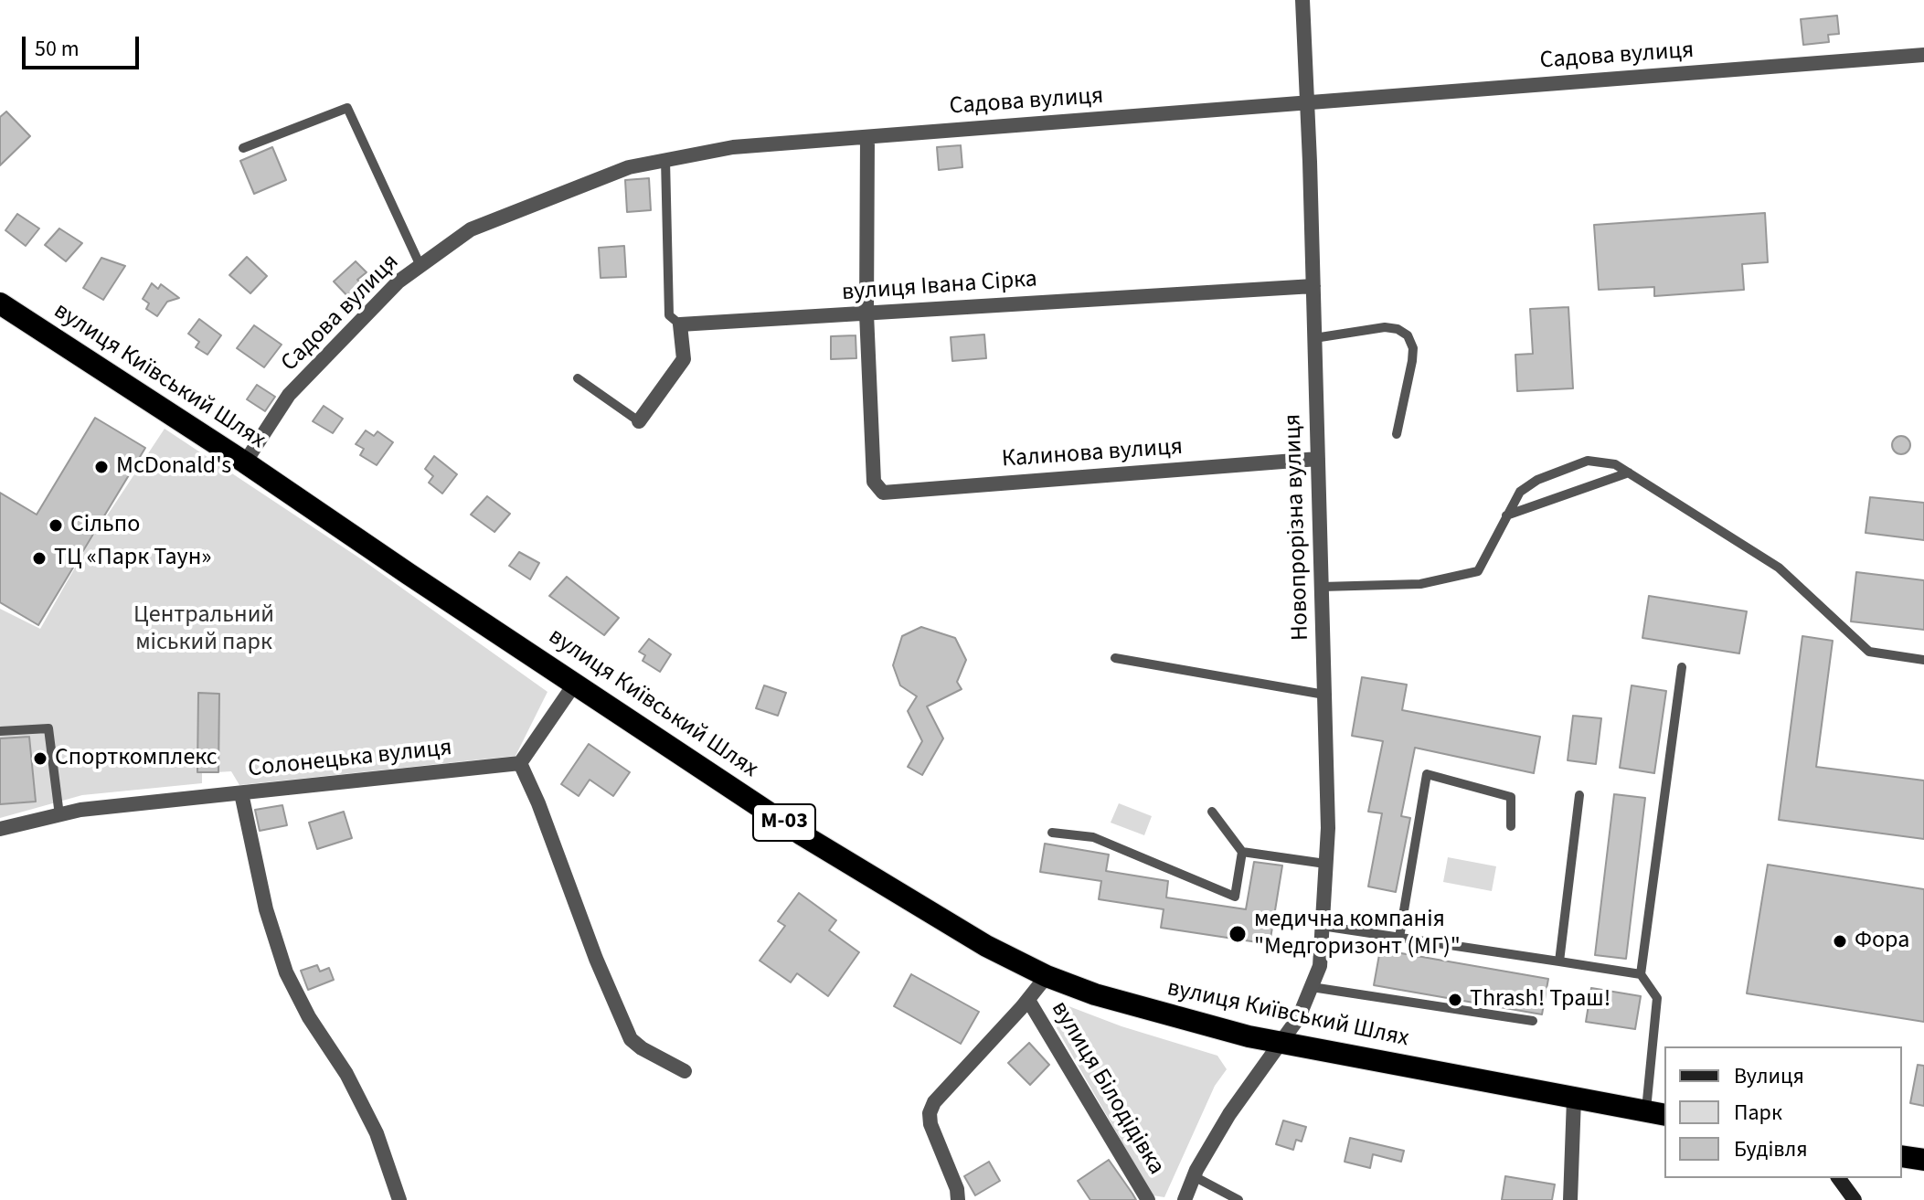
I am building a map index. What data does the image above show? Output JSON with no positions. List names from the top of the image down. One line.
{"streets":{"highway":["вулиця Київський Шлях","М-03"],"street":["Садова вулиця","вулиця Івана Сірка","Калинова вулиця","Новопрорізна вулиця","Солонецька вулиця","вулиця Білодідівка"]},"crossings":[["Садова вулиця","вулиця Київський Шлях"],["Садова вулиця","Новопрорізна вулиця"],["вулиця Івана Сірка","Калинова вулиця"],["вулиця Івана Сірка","Новопрорізна вулиця"],["вулиця Київський Шлях","Новопрорізна вулиця"],["Калинова вулиця","Новопрорізна вулиця"]],"parks":["Центральний міський парк"],"places":["McDonald's","Сільпо","ТЦ «Парк Таун»","Спорткомплекс","медична компанія \"Медгоризонт (МГ)\"","Фора","Thrash! Траш!"],"legend":["Вулиця","Парк","Будівля"],"scale_bar":"50 m"}
